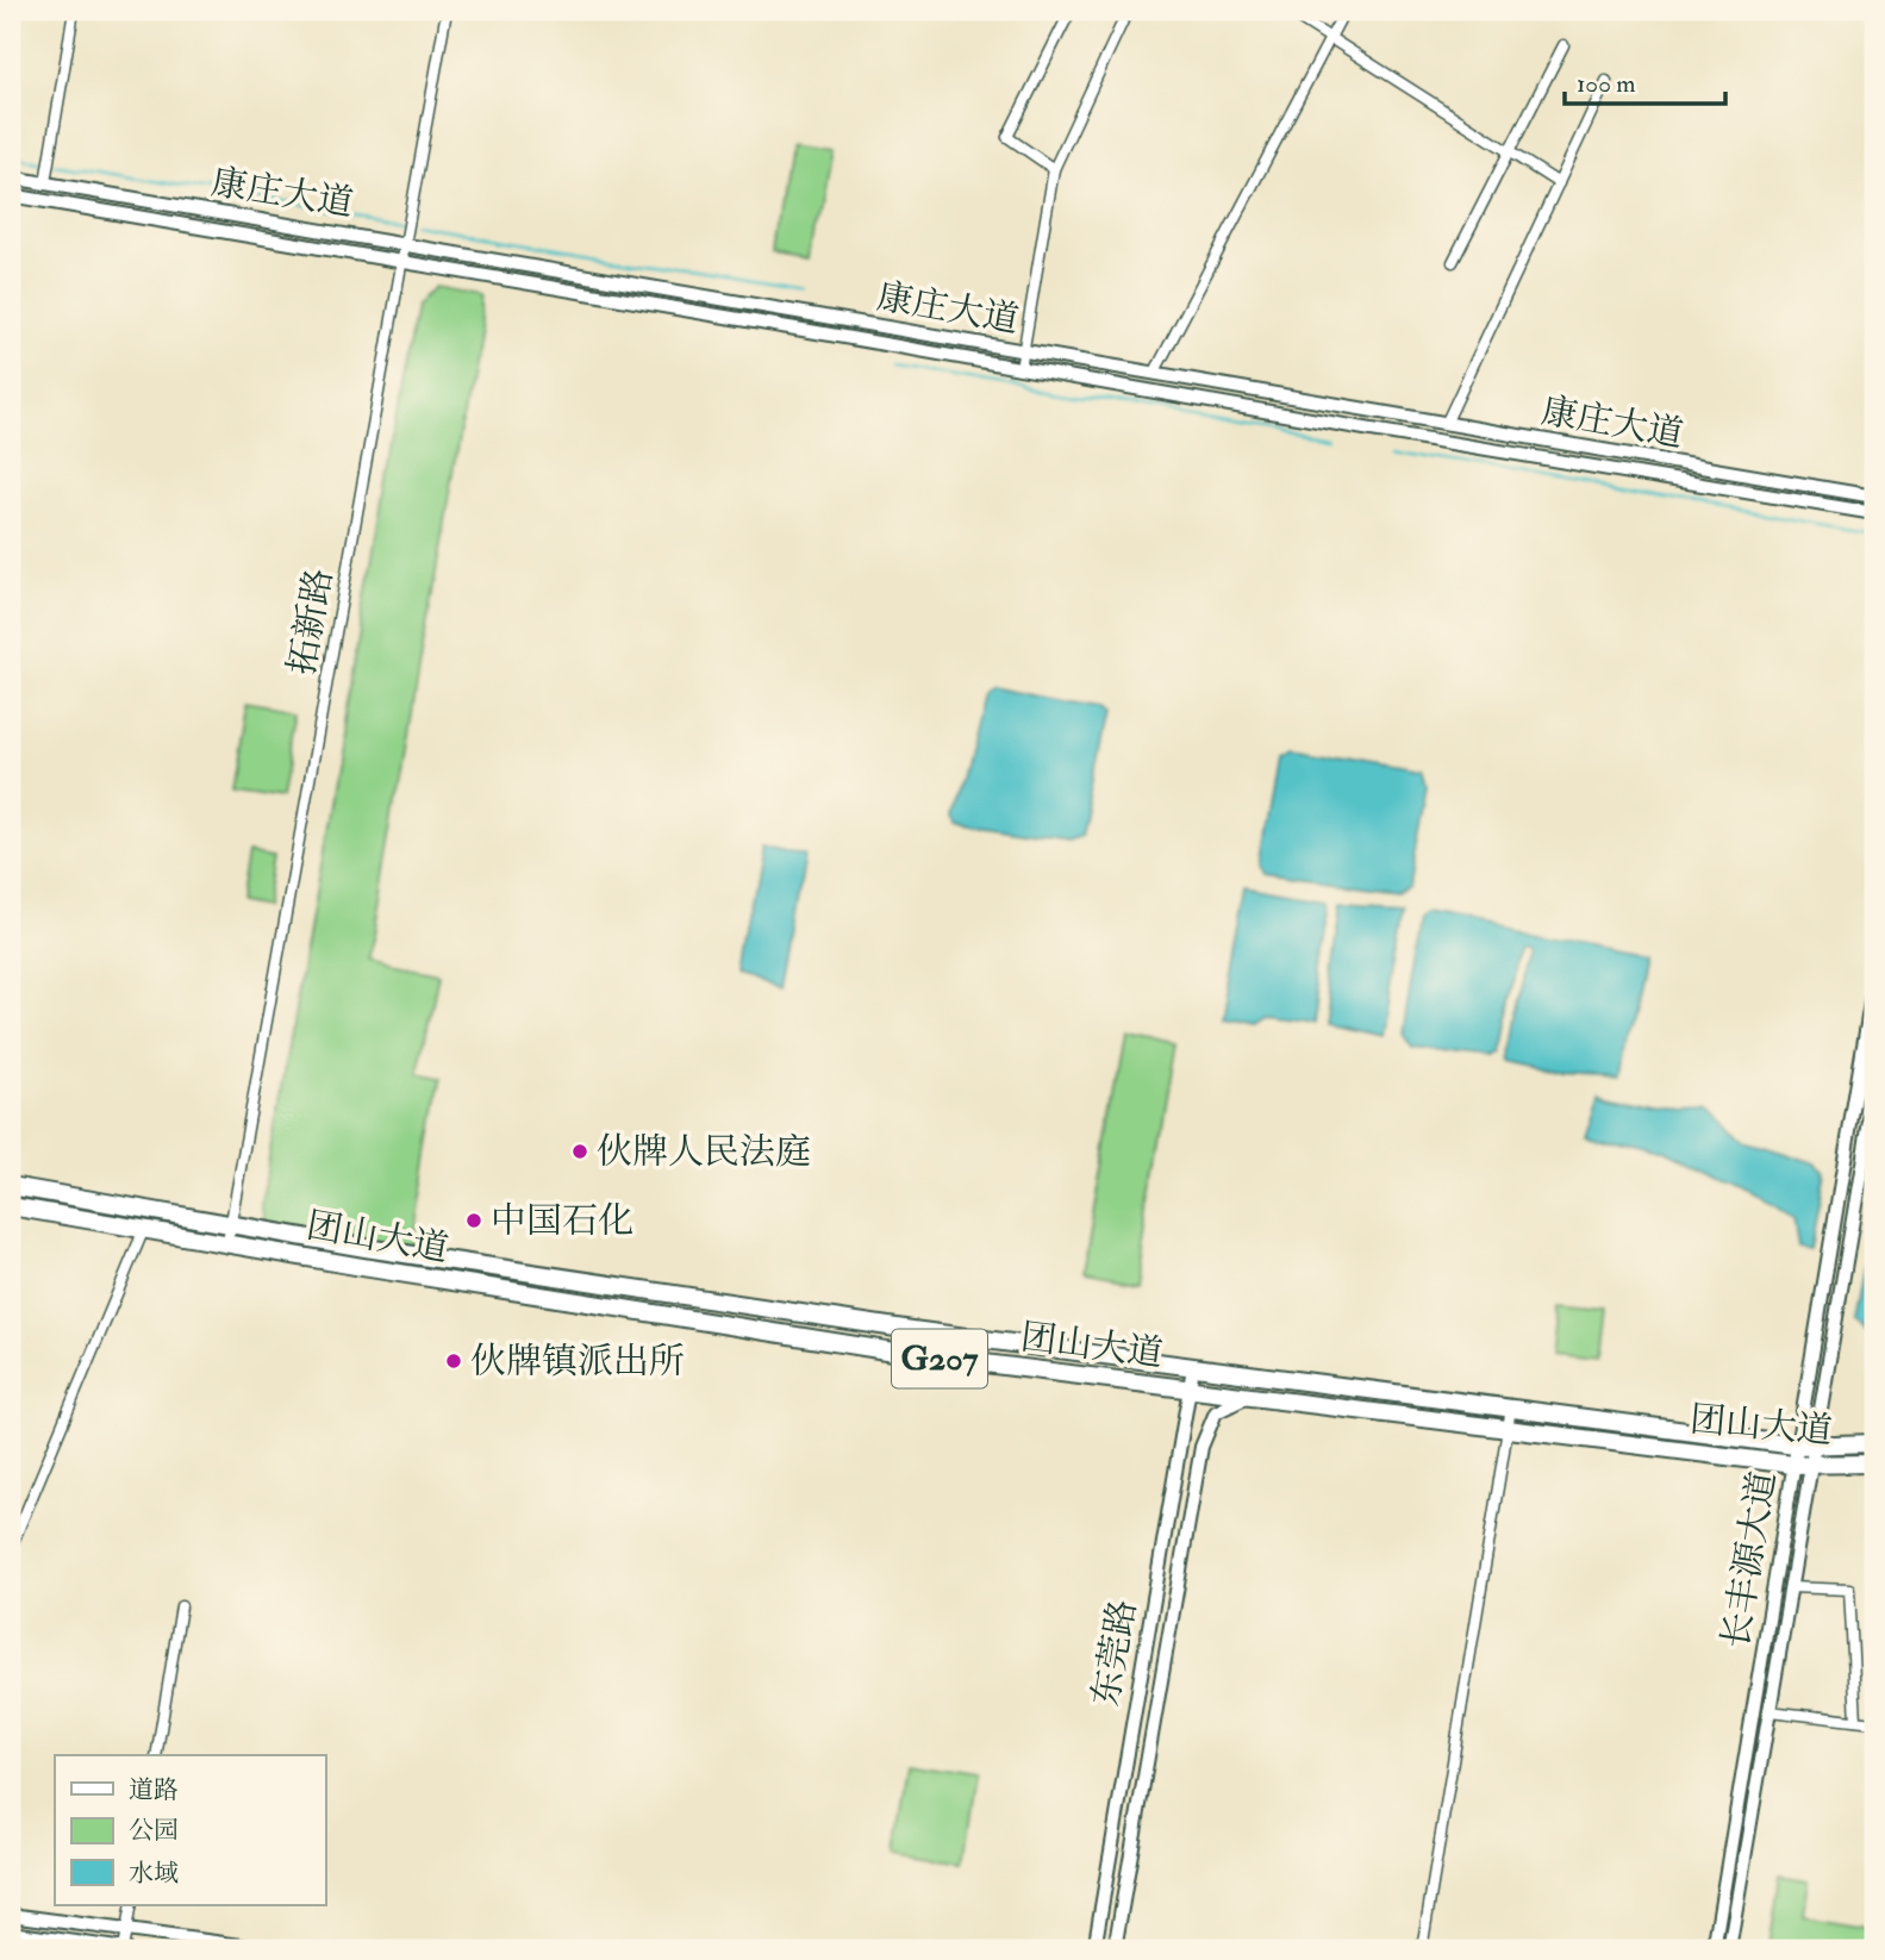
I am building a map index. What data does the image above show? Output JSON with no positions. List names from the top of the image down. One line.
{"streets":{"highway":["团山大道","G207"],"main road":["康庄大道","长丰源大道","东莞路"],"street":["拓新路"]},"crossings":[["康庄大道","拓新路"],["拓新路","团山大道"],["团山大道","长丰源大道"],["团山大道","东莞路"]],"places":["伙牌人民法庭","中国石化","伙牌镇派出所"],"legend":["道路","公园","水域"],"scale_bar":"100 m"}
